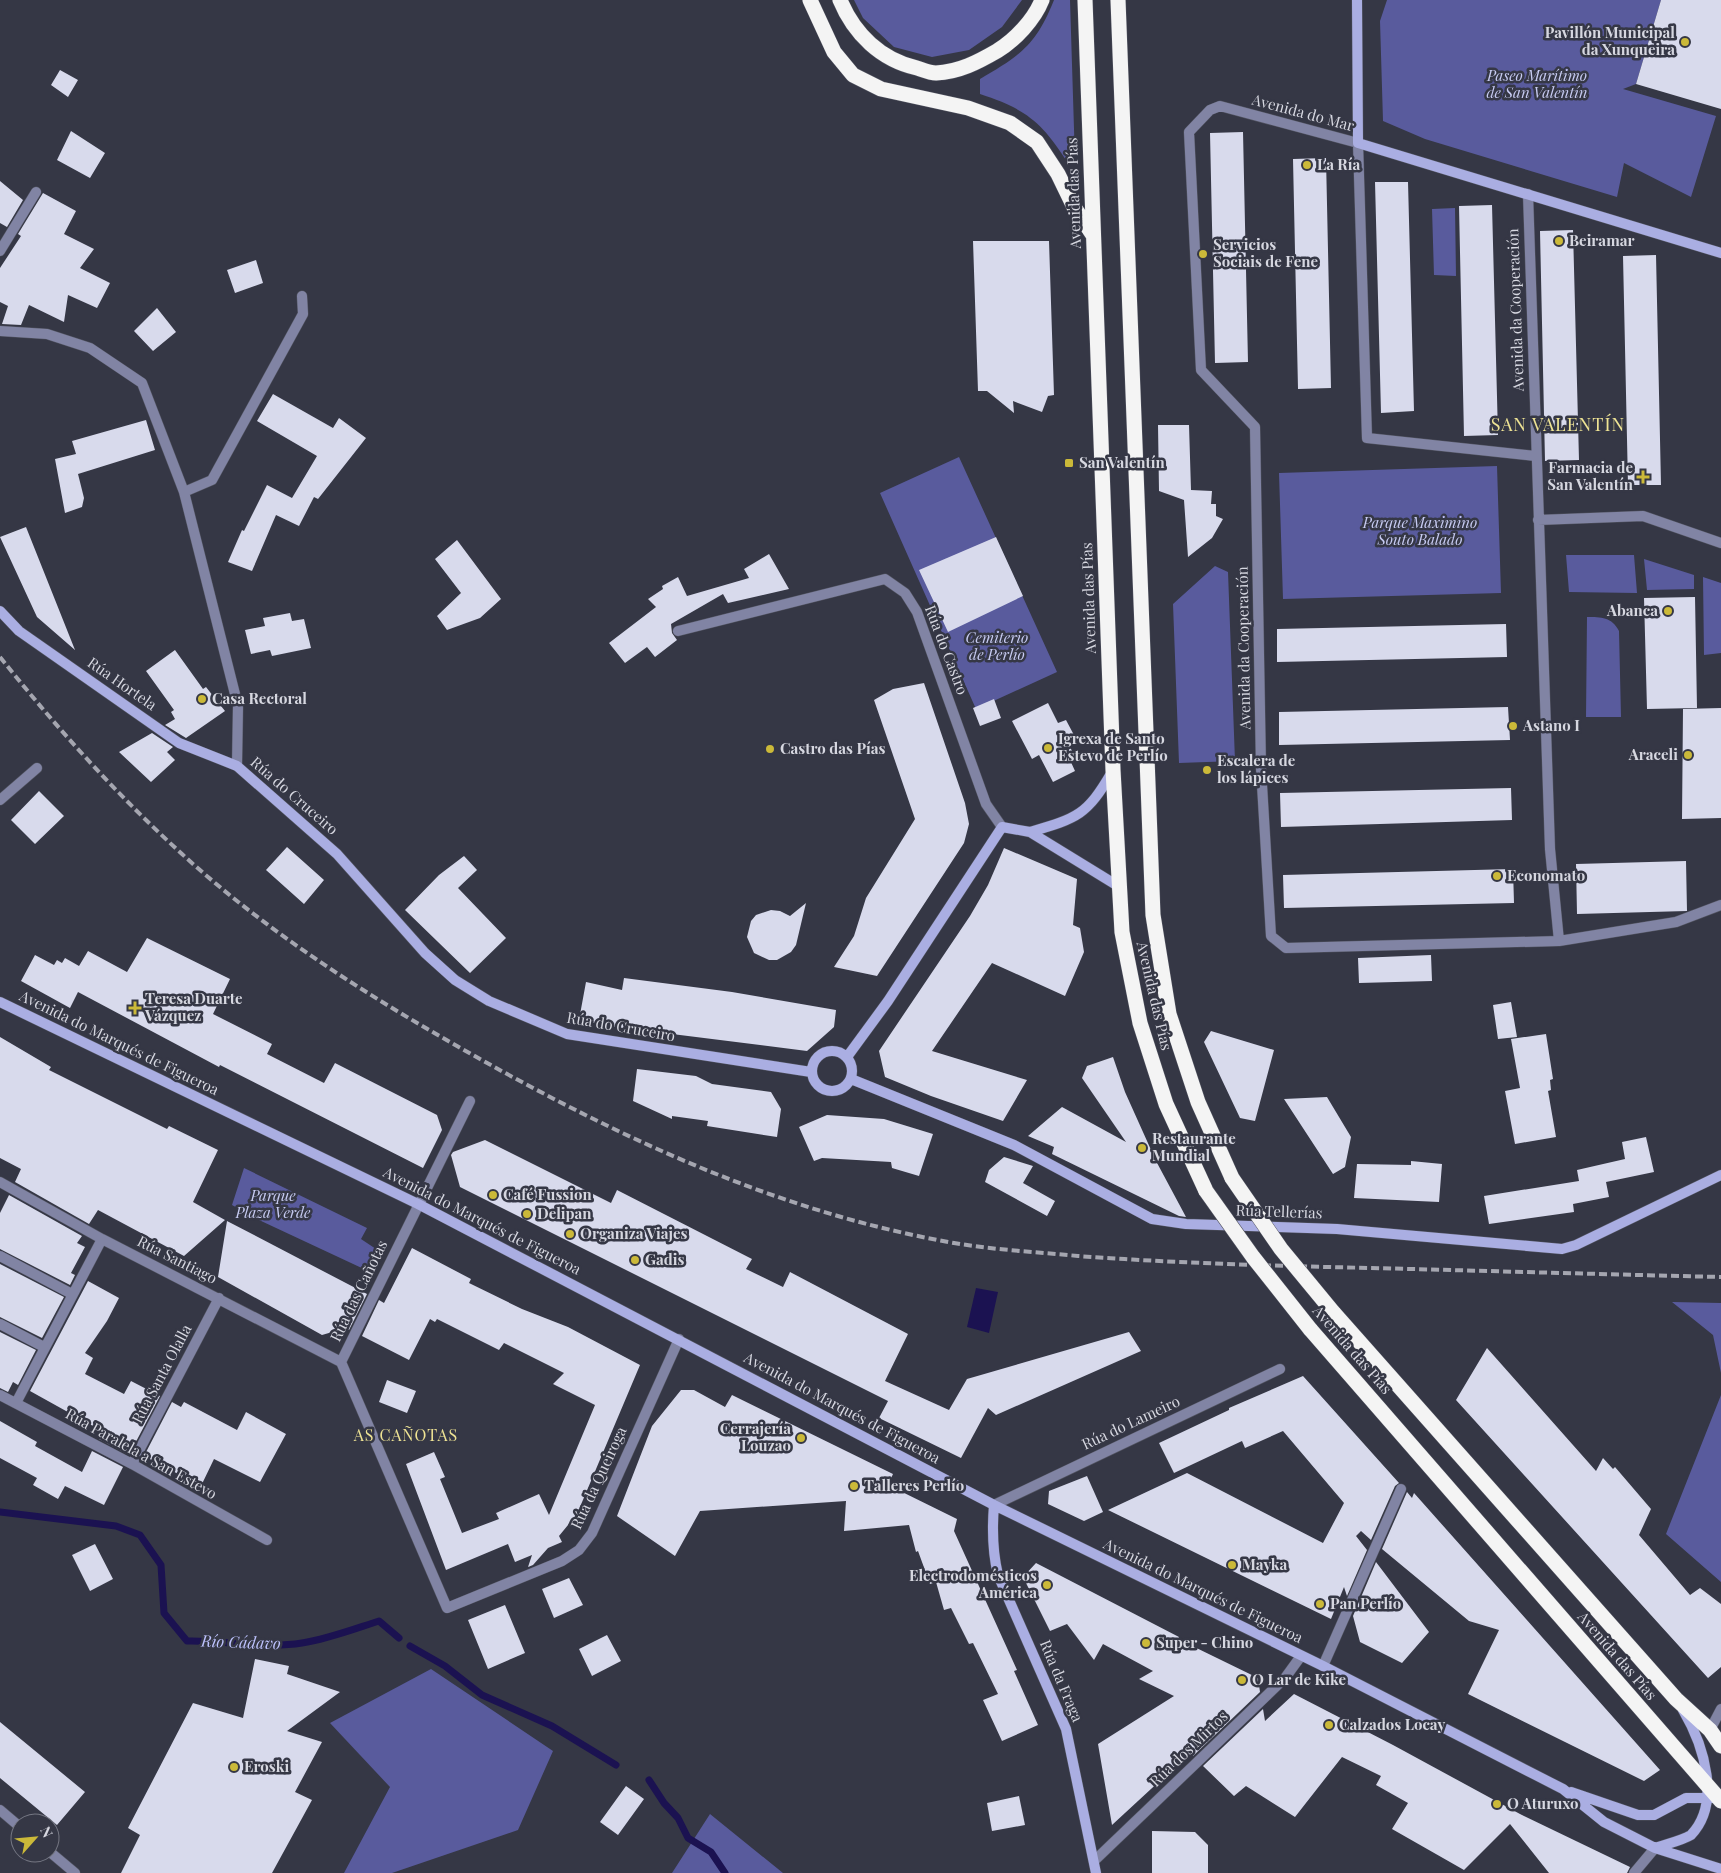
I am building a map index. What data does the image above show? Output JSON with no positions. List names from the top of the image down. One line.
{"streets":{"highway":["Avenida das Pías"],"street":["Avenida do Mar","Avenida da Cooperación","Rúa do Castro","Rúa Hortela","Rúa do Cruceiro","Avenida do Marqués de Figueroa","Rúa Tellerías","Rúa Santiago","Rúa das Cañotas","Rúa Santa Olalla","Rúa do Lameiro","Rúa Paralela a San Estevo","Rúa da Queiroga","Rúa da Fraga","Rúa dos Mirtos"]},"crossings":[["Avenida do Mar","Avenida da Cooperación"],["Rúa Hortela","Rúa do Cruceiro"],["Rúa do Cruceiro","Rúa Tellerías"],["Avenida do Marqués de Figueroa","Rúa das Cañotas"],["Avenida do Marqués de Figueroa","Rúa do Lameiro"],["Avenida do Marqués de Figueroa","Rúa da Queiroga"],["Avenida do Marqués de Figueroa","Rúa da Fraga"],["Avenida do Marqués de Figueroa","Rúa dos Mirtos"],["Rúa Santiago","Rúa das Cañotas"],["Rúa Santiago","Rúa Santa Olalla"],["Rúa das Cañotas","Rúa da Queiroga"],["Rúa Santa Olalla","Rúa Paralela a San Estevo"],["Rúa do Lameiro","Rúa da Fraga"],["Rúa da Fraga","Rúa dos Mirtos"]],"districts":["SAN VALENTÍN","AS CAÑOTAS"],"water":["Río Cádavo"],"parks":["Paseo Marítimo de San Valentín","Parque Maximino Souto Balado","Cemiterio de Perlío","Parque Plaza Verde"],"places":{"other":["Pavillón Municipal da Xunqueira","La Ría","Beiramar","Servicios Sociais de Fene","Abanca","Casa Rectoral","Astano I","Igrexa de Santo Estevo de Perlío","Castro das Pías","Araceli","Escalera de los lápices","Economato","Restaurante Mundial","Café Fussion","Delipan","Organiza Viajes","Gadis","Cerrajería Louzao","Talleres Perlío","Mayka","Electrodomésticos América","Pan Perlío","Super - Chino","O Lar de Kike","Calzados Locay","Eroski","O Aturuxo"],"transit":["San Valentín"],"health":["Farmacia de San Valentín","Teresa Duarte Vázquez"]},"north":"top right"}
